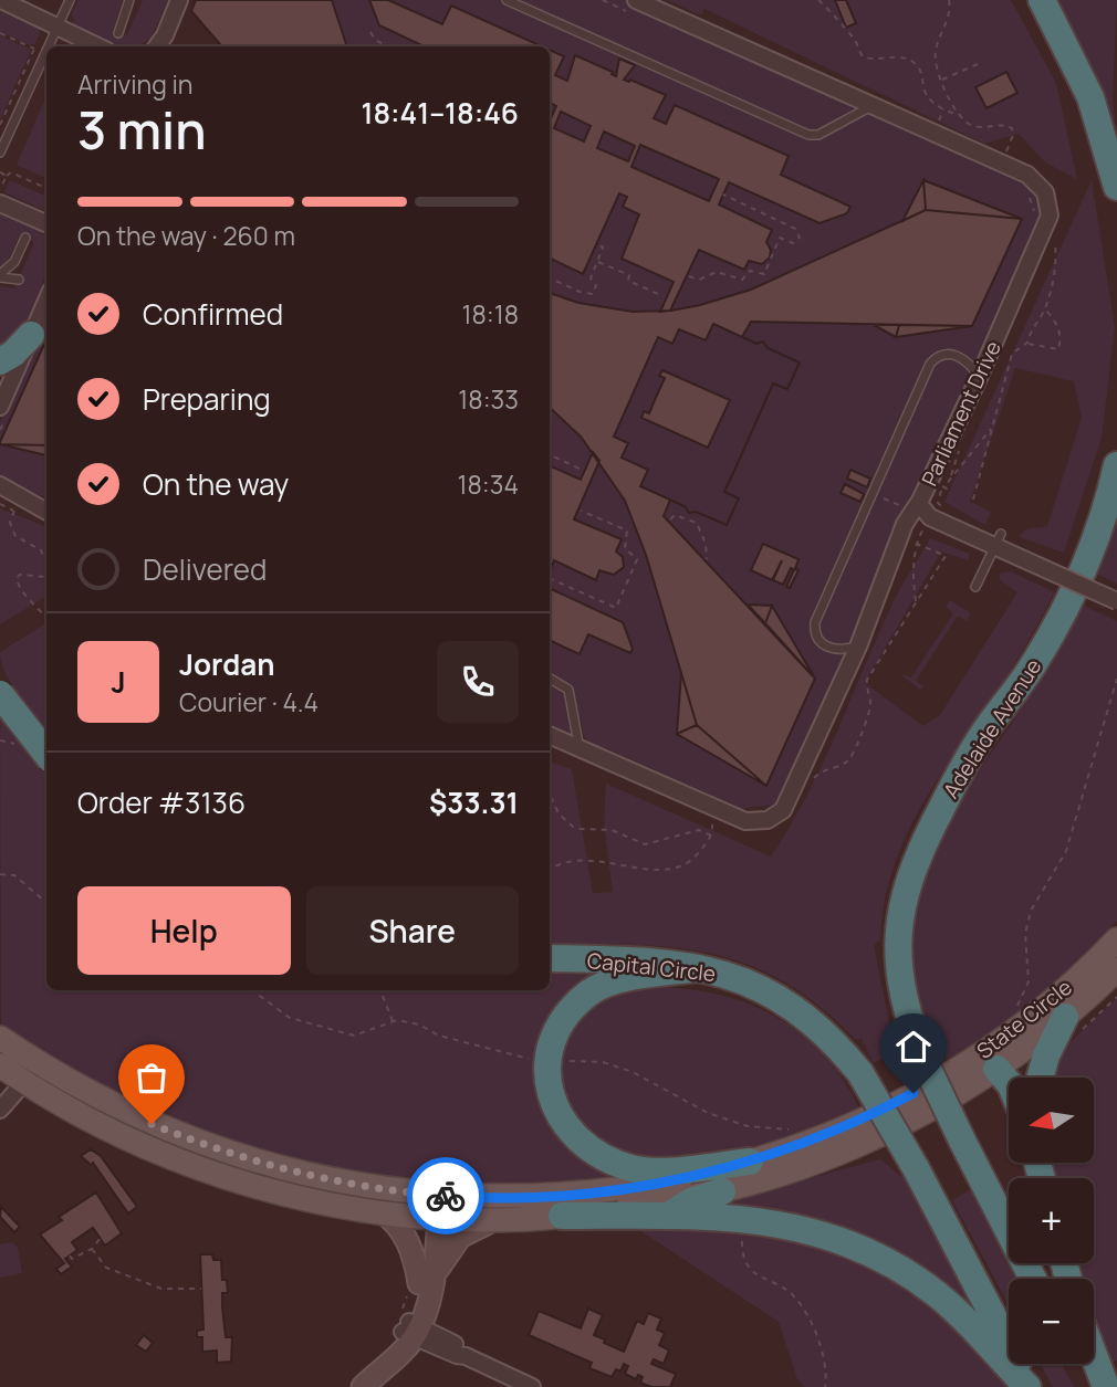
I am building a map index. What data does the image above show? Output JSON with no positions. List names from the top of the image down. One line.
{"streets":{"highway":["Adelaide Avenue","Capital Circle"],"main road":["State Circle"],"street":["Parliament Drive"]},"north":"left","page":{"heading":["3 min","Arriving in","18:41–18:46"],"panel":["Jordan","Courier · 4.4","Order #3136","$33.31"],"bar":"On the way · 260 m","list":[["Confirmed","18:18"],["Preparing","18:33"],["On the way","18:34"],"Delivered"],"round":"J","buttons":["Help","Share"],"map_buttons":["+","−"]}}
